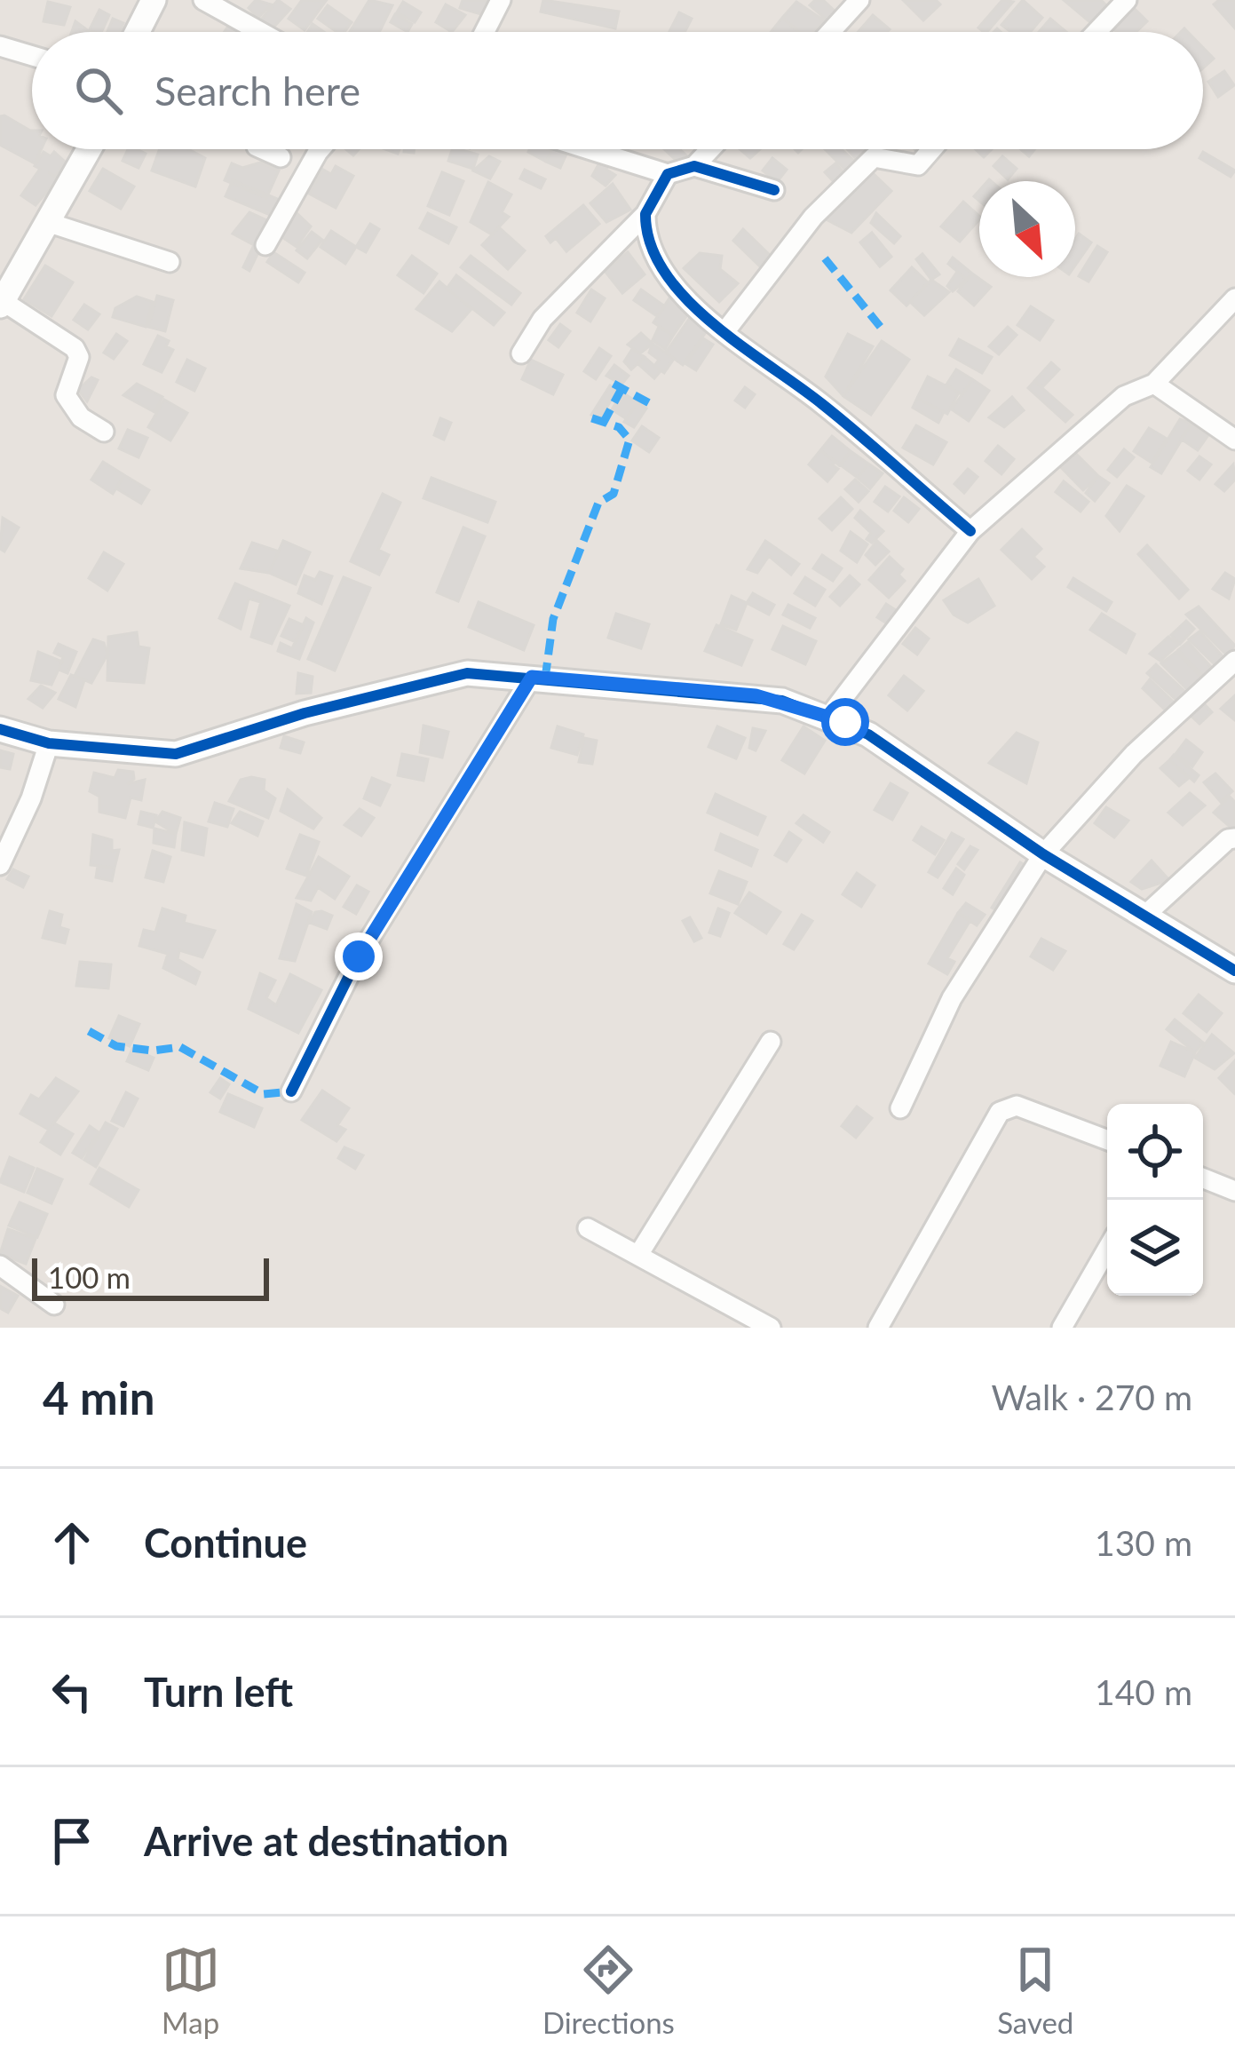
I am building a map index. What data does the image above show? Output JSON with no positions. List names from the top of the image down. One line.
{"scale_bar":"100 m","north":"bottom right","page":{"search":"Search here","scale":"100 m","heading":["4 min","Walk · 270 m"],"list":[["Continue","130 m"],["Turn left","140 m"],"Arrive at destination"],"nav":["Map","Directions","Saved"]}}
